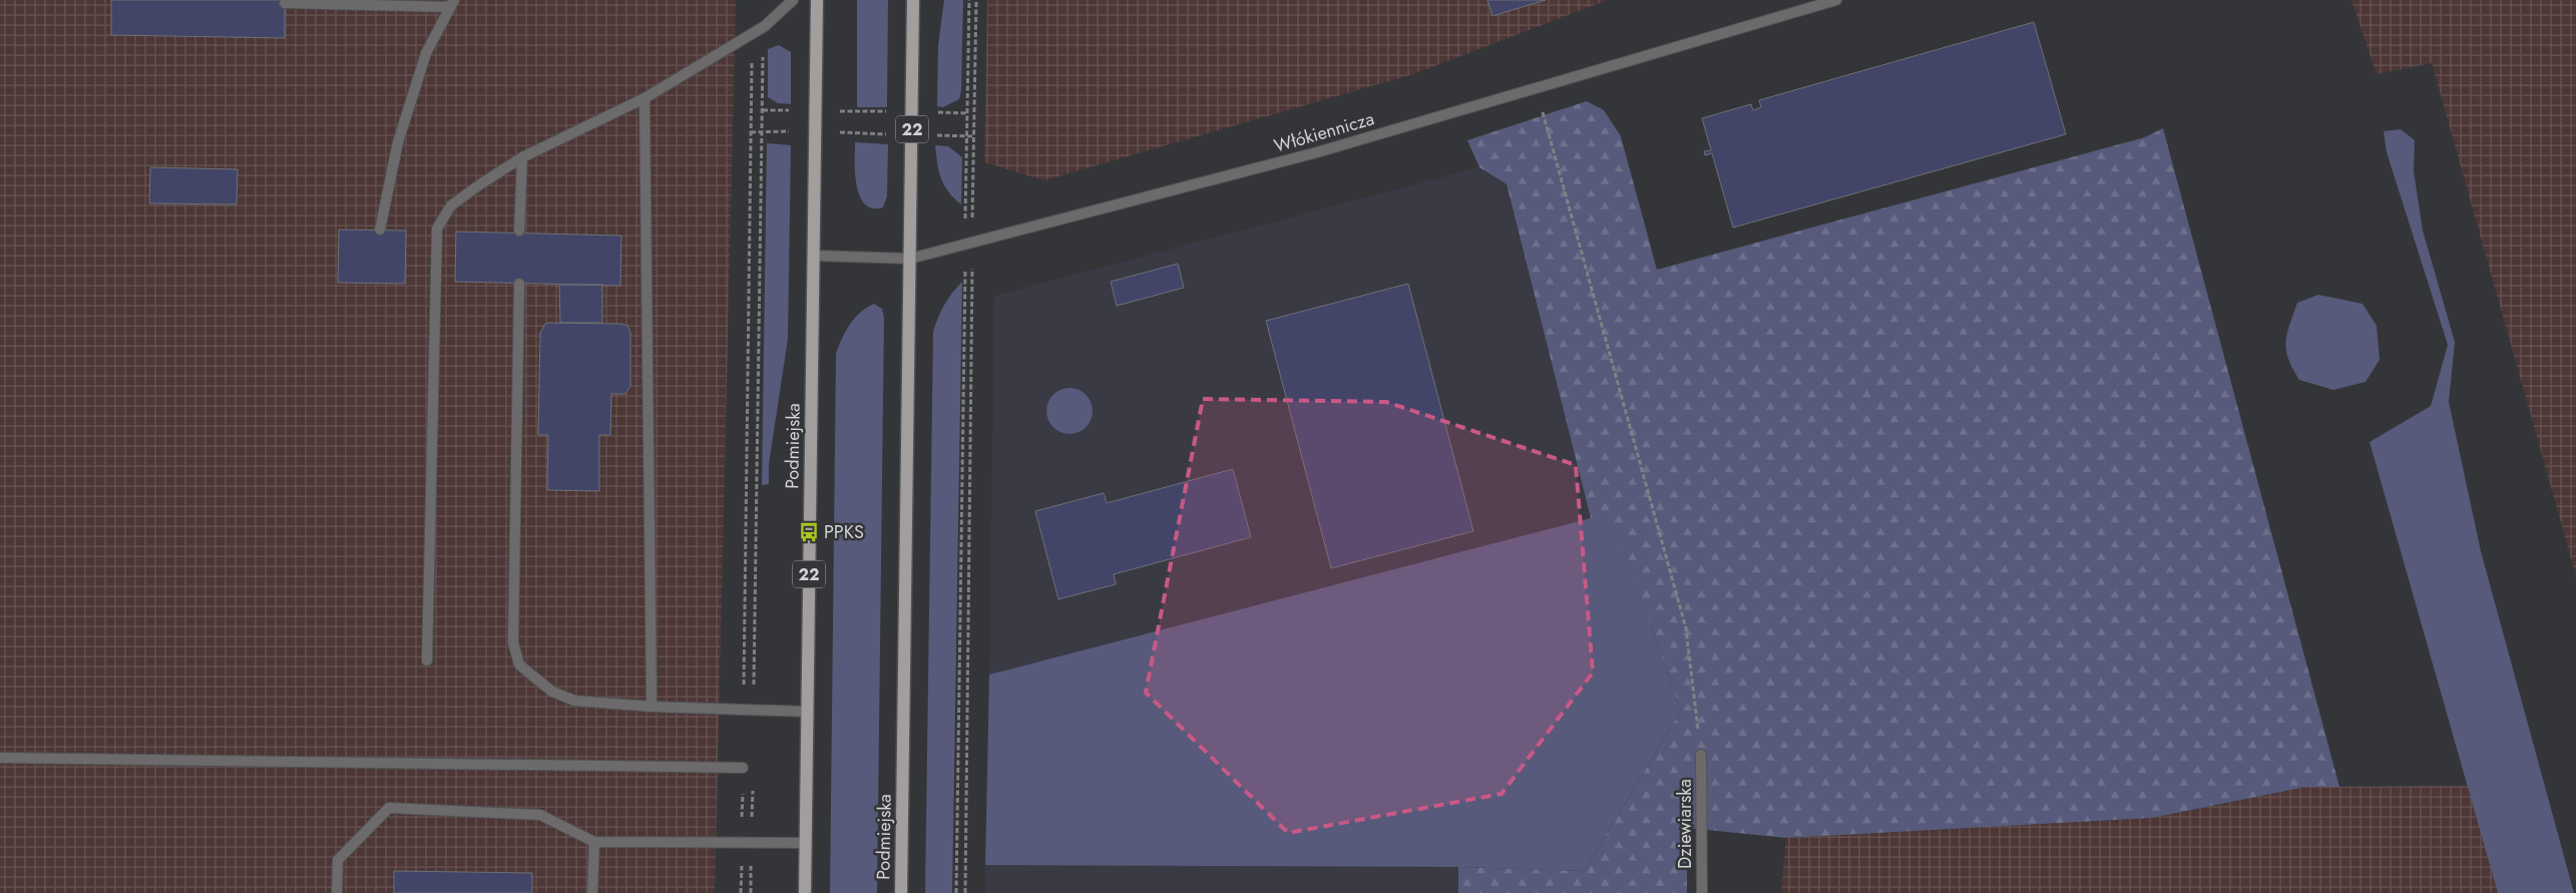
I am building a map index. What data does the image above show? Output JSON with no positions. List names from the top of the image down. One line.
{"streets":{"main road":["22","Podmiejska"],"street":["Włókiennicza","Dziewiarska"]},"crossings":[["Włókiennicza","Podmiejska"]],"places":{"bus stop":["PPKS"]}}
